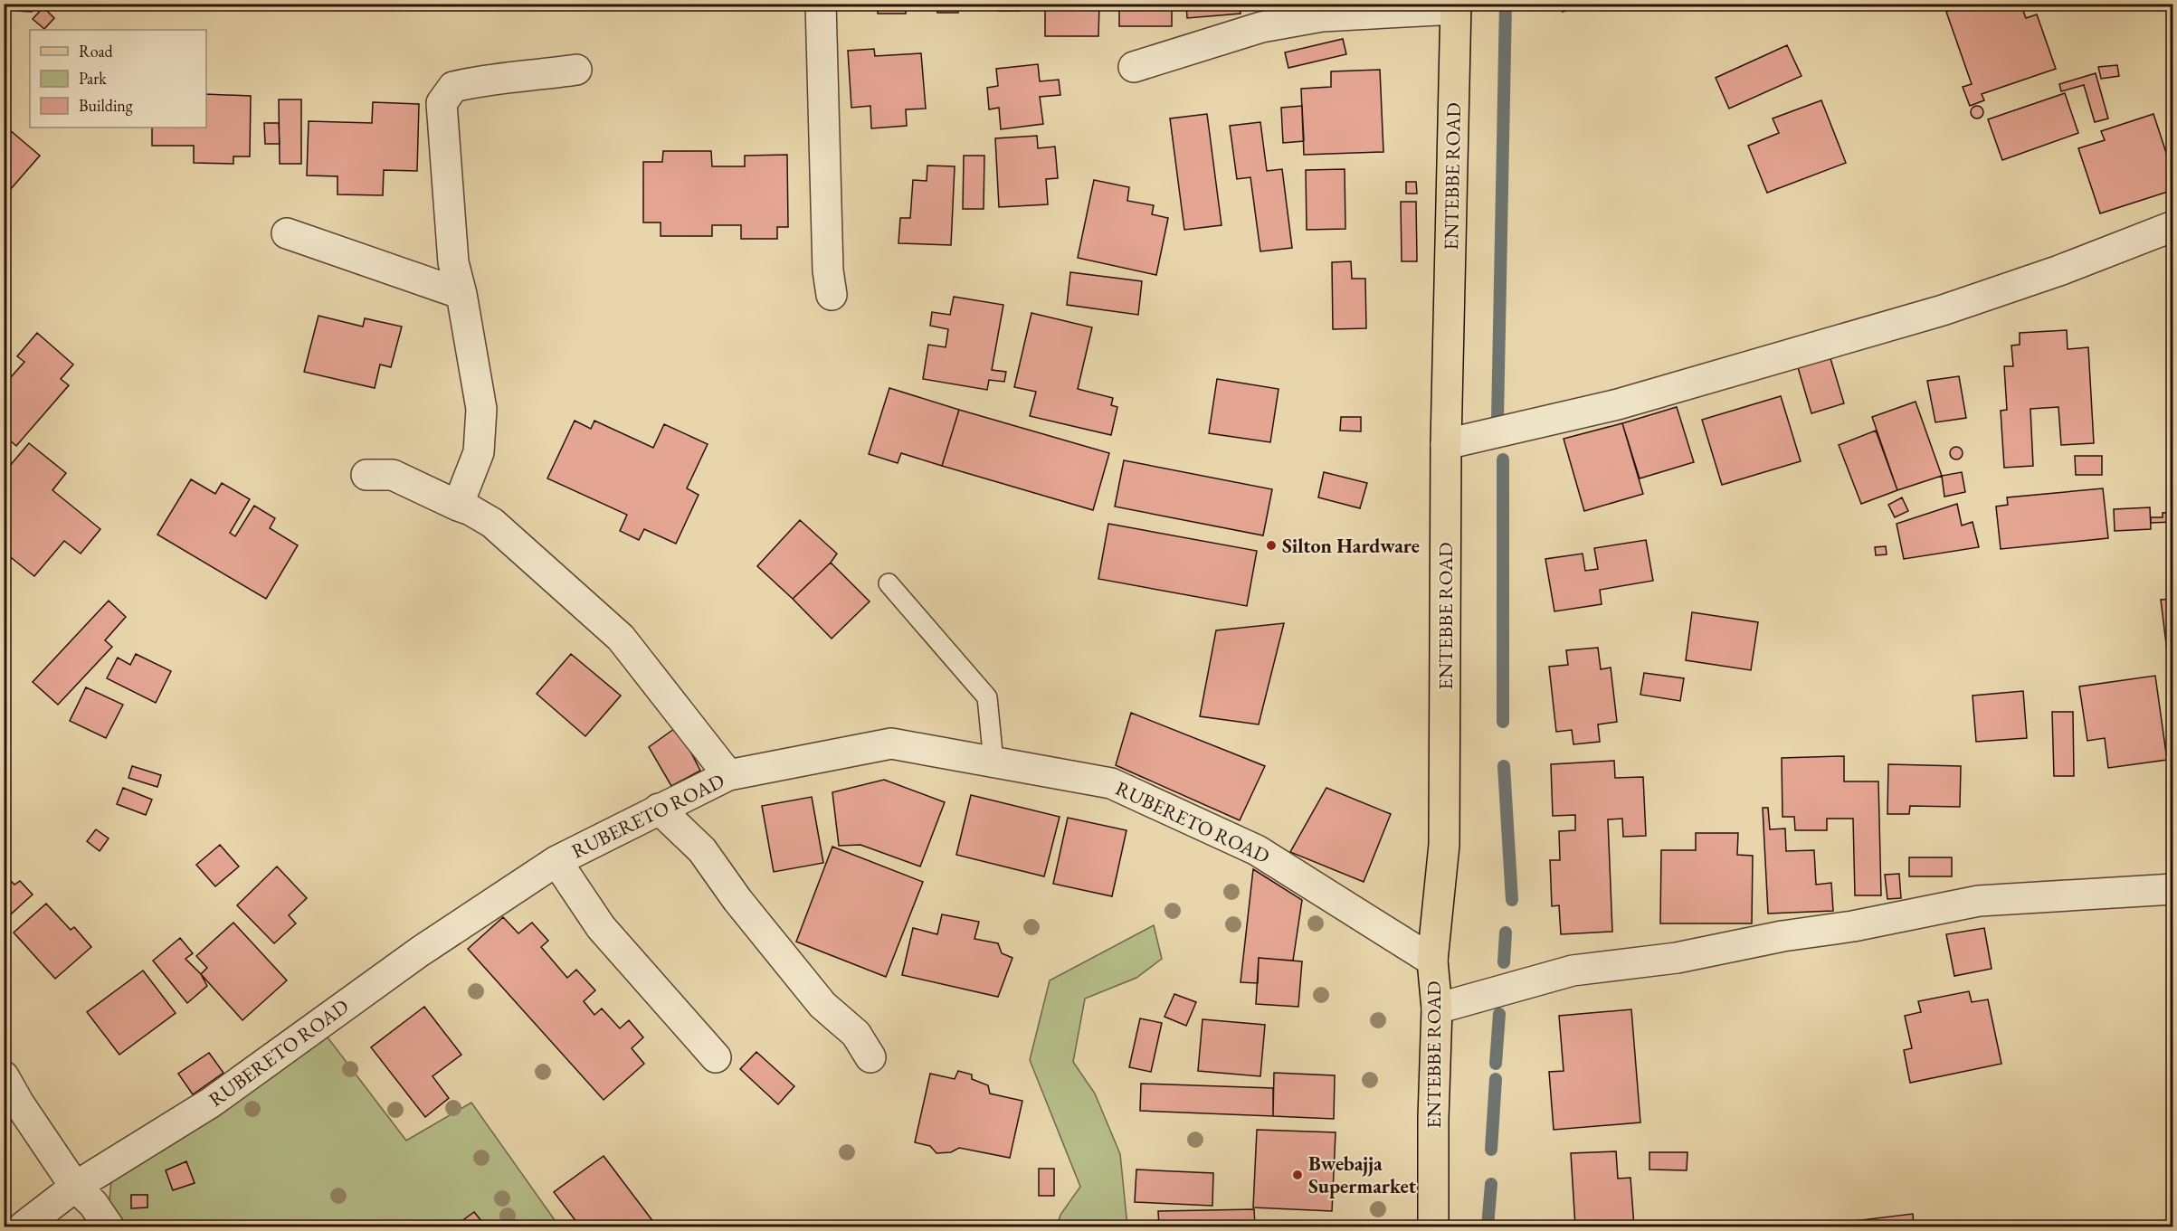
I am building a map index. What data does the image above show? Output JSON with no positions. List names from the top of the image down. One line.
{"streets":{"main road":["ENTEBBE ROAD"],"street":["RUBERETO ROAD"]},"crossings":[["ENTEBBE ROAD","RUBERETO ROAD"]],"places":["Silton Hardware","Bwebajja Supermarket"],"legend":["Road","Park","Building"]}
